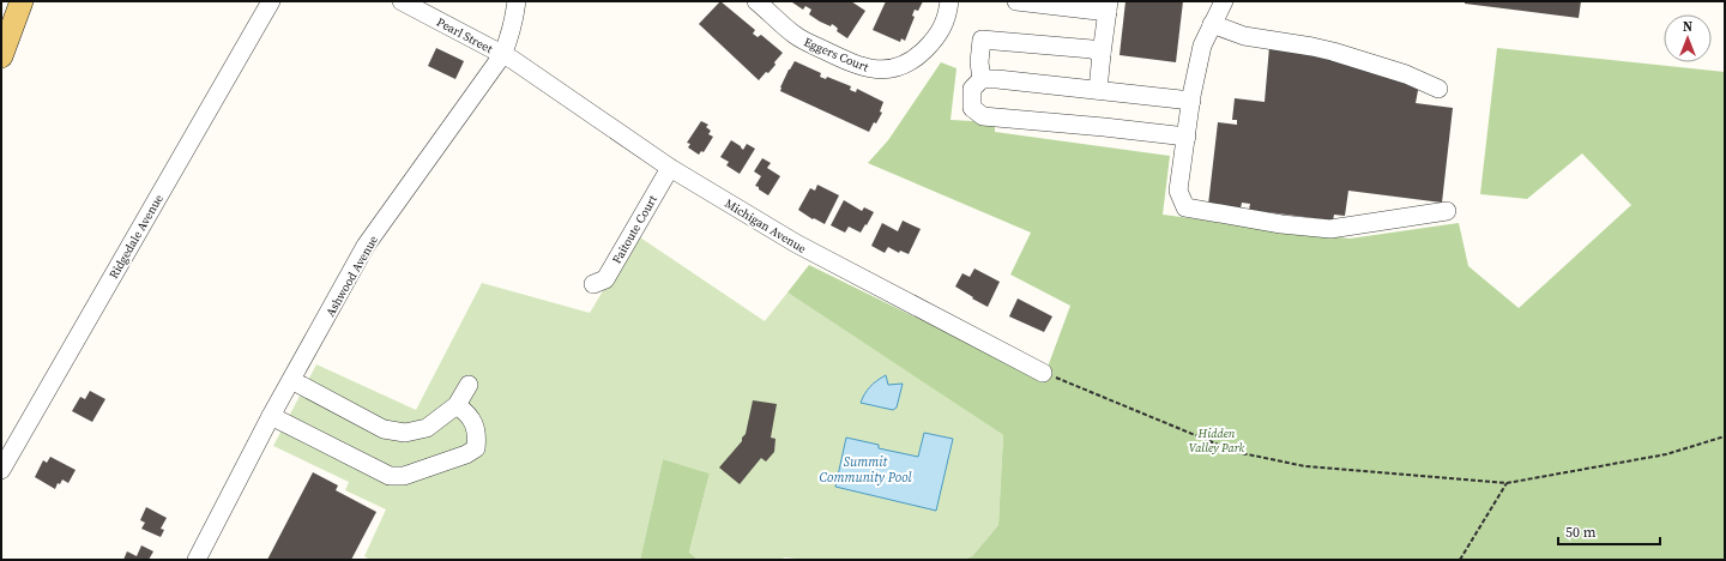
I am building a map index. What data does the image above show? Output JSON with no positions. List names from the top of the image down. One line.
{"streets":{"street":["Pearl Street","Eggers Court","Michigan Avenue","Faitoute Court","Ridgedale Avenue","Ashwood Avenue"]},"crossings":[["Pearl Street","Michigan Avenue"],["Pearl Street","Ashwood Avenue"],["Michigan Avenue","Faitoute Court"],["Michigan Avenue","Ashwood Avenue"]],"water":["Summit Community Pool"],"parks":["Hidden Valley Park"],"scale_bar":"50 m","north":"top"}
